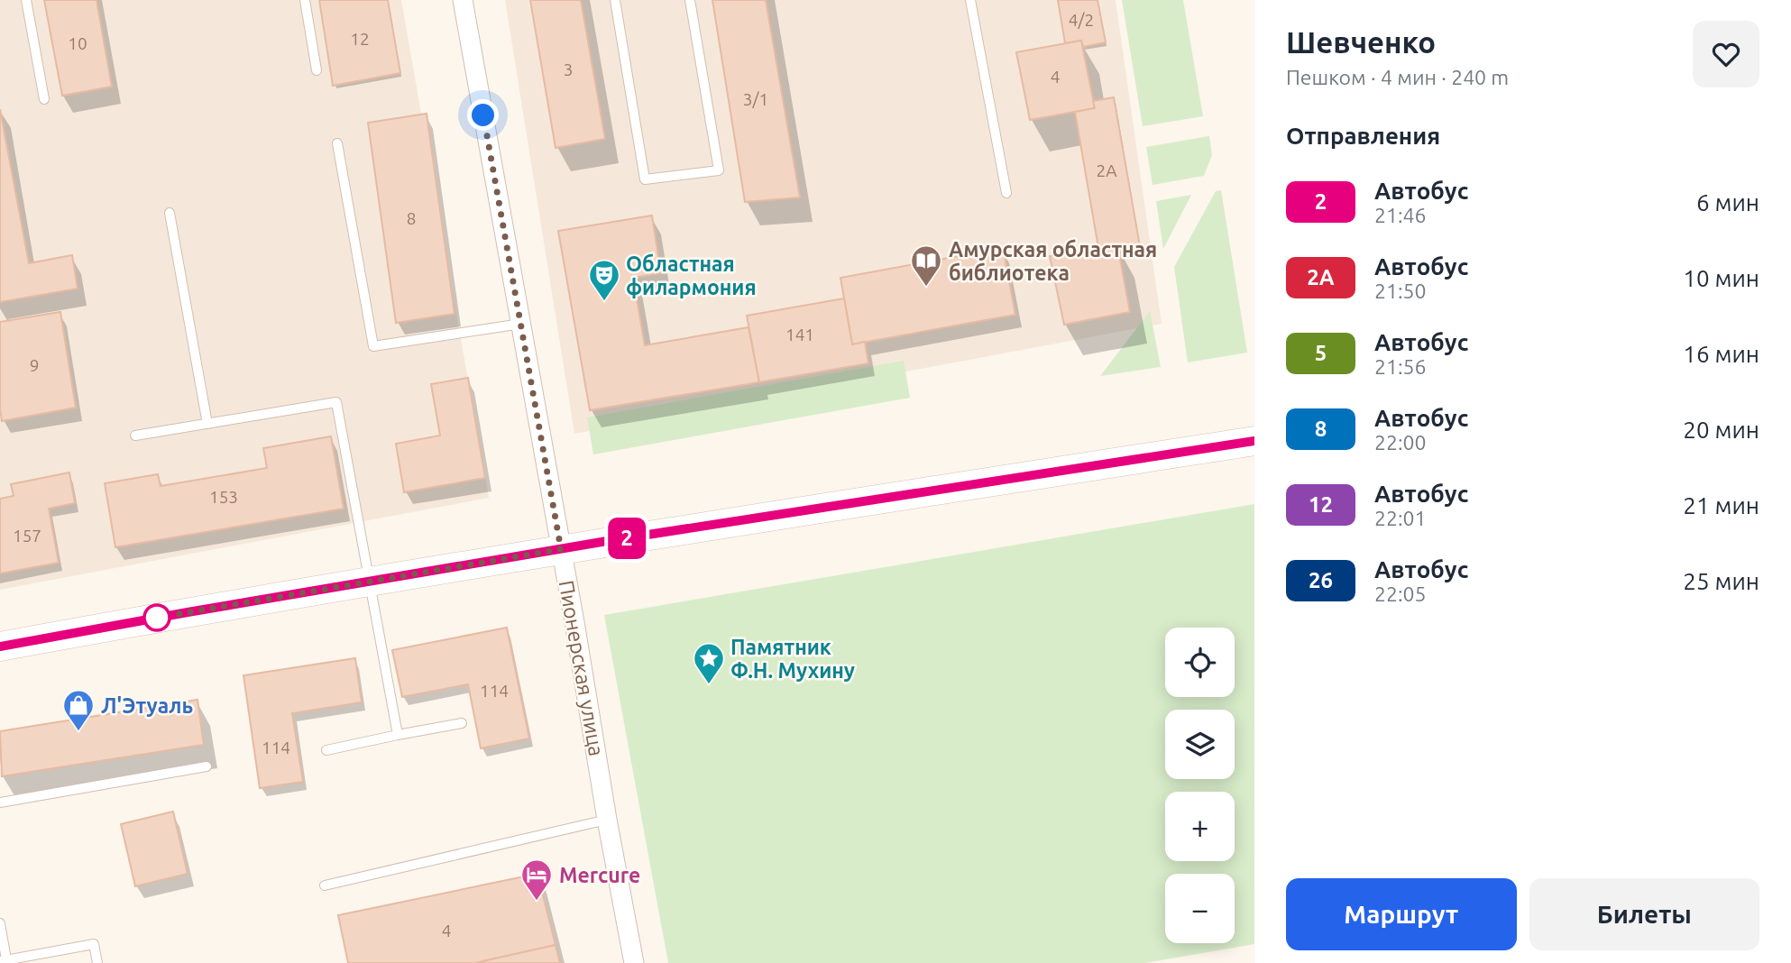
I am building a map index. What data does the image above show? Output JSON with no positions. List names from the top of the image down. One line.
{"streets":{"street":["Пионерская улица"]},"places":{"library":["Амурская областная библиотека"],"theatre":["Областная филармония"],"place":["Памятник Ф.Н. Мухину"],"shop":["Л'Этуаль"],"hotel":["Mercure"]},"lines":["bus line 2"],"house_numbers":["4/2","12","10","3","4","3/1","2А","8","141","9","153","157","114","114","4"],"page":{"on_map":"2","heading":[["Шевченко","Пешком · 4 мин · 240 m"],"Отправления"],"list":[{"mark":"2","name":"Автобус","note":"21:46","value":"6 мин"},{"mark":"2А","name":"Автобус","note":"21:50","value":"10 мин"},{"mark":"5","name":"Автобус","note":"21:56","value":"16 мин"},{"mark":"8","name":"Автобус","note":"22:00","value":"20 мин"},{"mark":"12","name":"Автобус","note":"22:01","value":"21 мин"},{"mark":"26","name":"Автобус","note":"22:05","value":"25 мин"}],"map_buttons":["+","−"],"buttons":["Маршрут","Билеты"]}}
